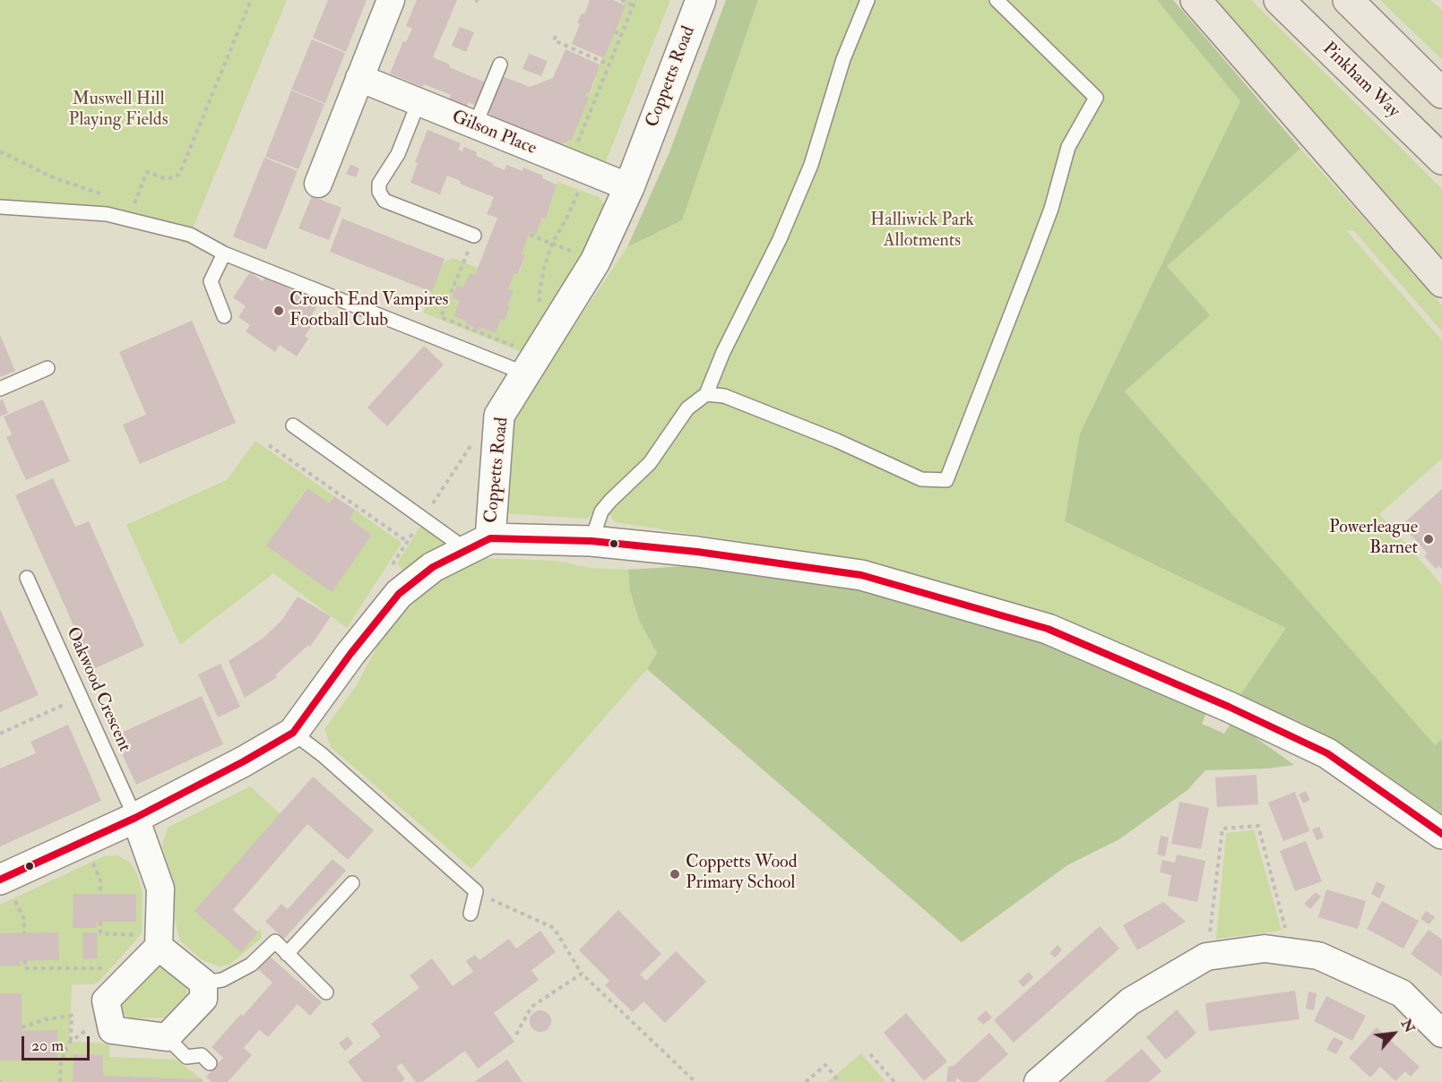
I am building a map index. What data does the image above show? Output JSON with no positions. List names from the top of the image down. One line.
{"streets":{"highway":["Pinkham Way"],"street":["Coppetts Road","Gilson Place"],"lane":["Oakwood Crescent"]},"crossings":[["Coppetts Road","Gilson Place"]],"parks":["Muswell Hill Playing Fields","Halliwick Park Allotments"],"places":["Crouch End Vampires Football Club","Powerleague Barnet","Coppetts Wood Primary School"],"scale_bar":"20 m","north":"top right"}
